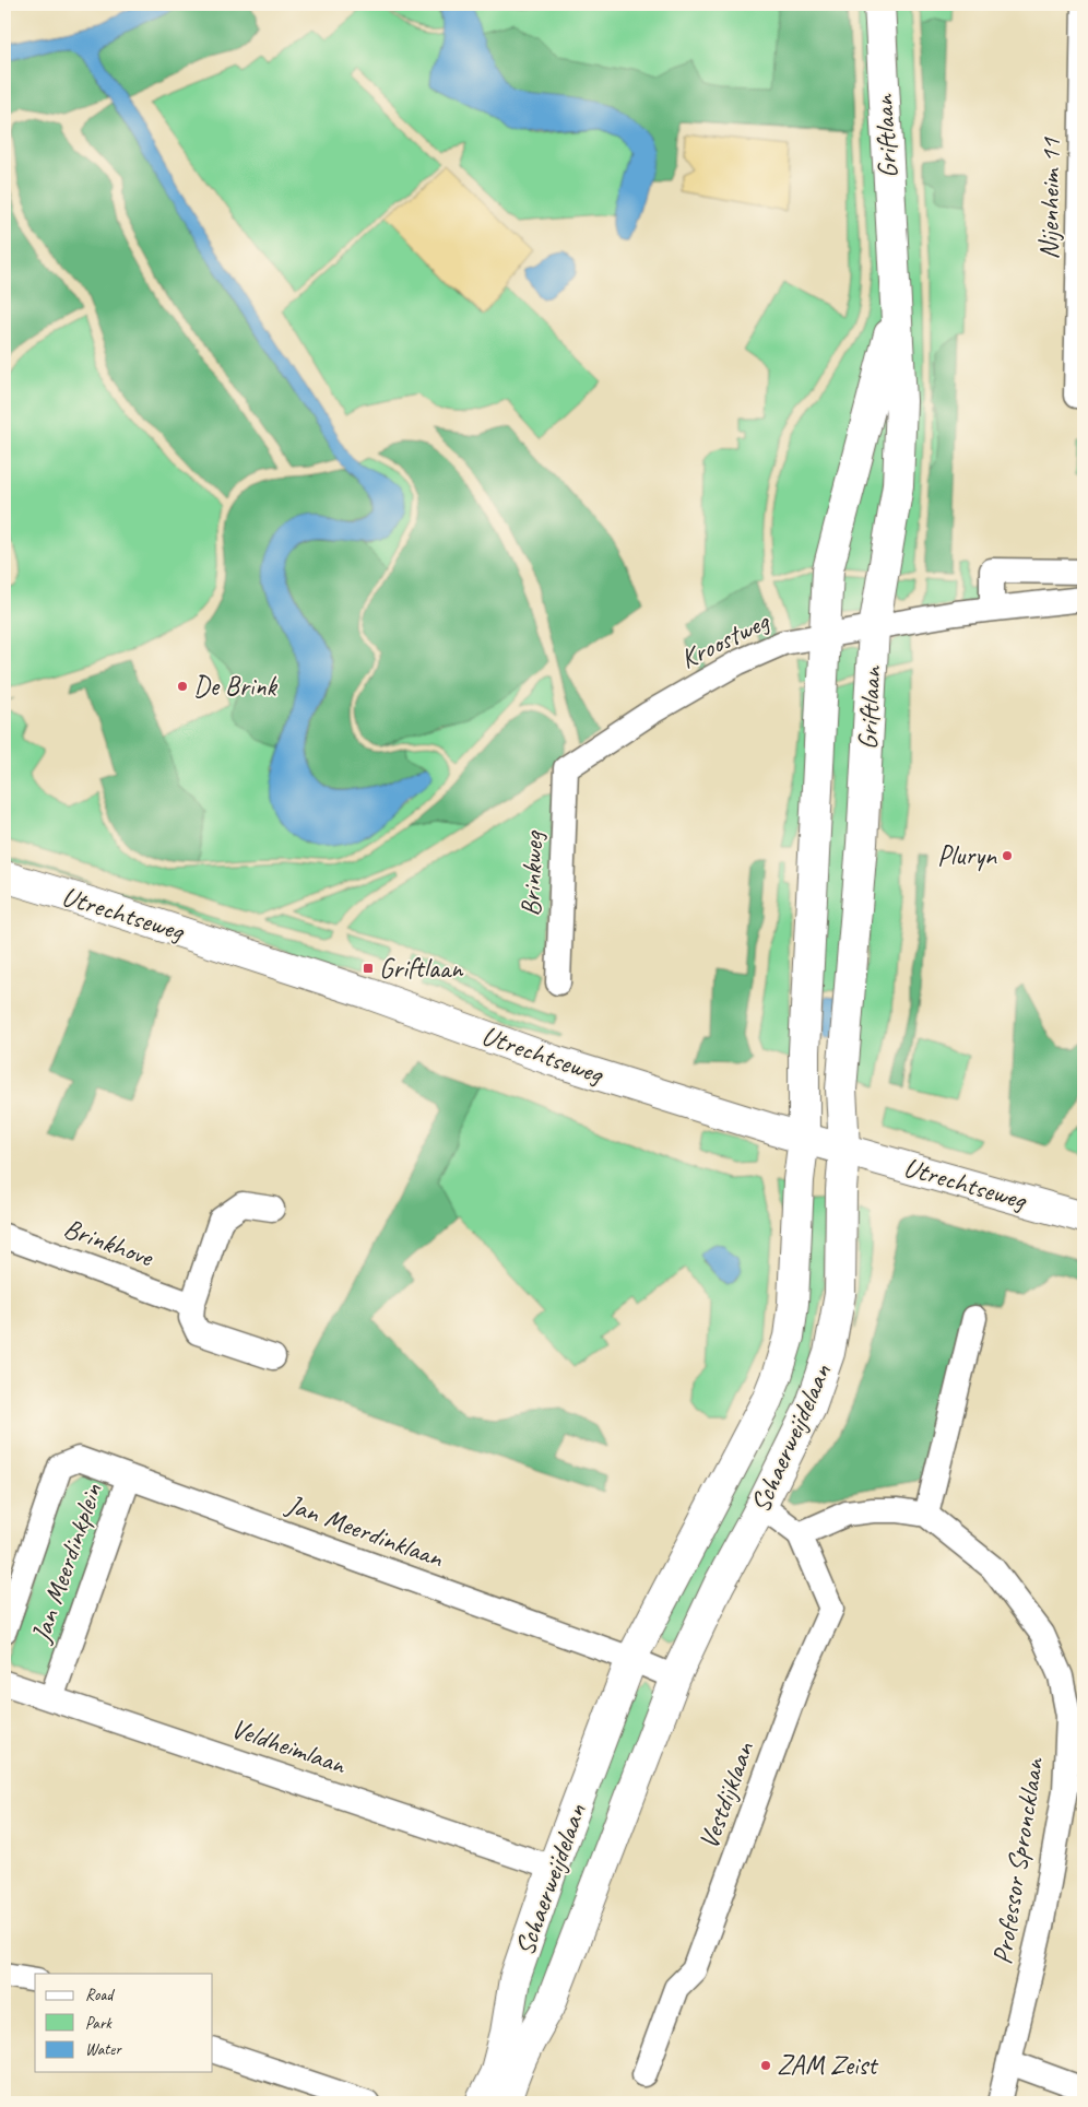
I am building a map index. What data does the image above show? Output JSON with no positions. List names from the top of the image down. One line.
{"streets":{"street":["Griftlaan","Nijenheim 11","Kroostweg","Brinkweg","Utrechtseweg","Brinkhove","Schaerweijdelaan","Jan Meerdinklaan","Jan Meerdinkplein","Veldheimlaan","Vestdijklaan","Professor Sproncklaan"]},"crossings":[["Griftlaan","Kroostweg"],["Griftlaan","Utrechtseweg"],["Griftlaan","Schaerweijdelaan"],["Kroostweg","Brinkweg"],["Utrechtseweg","Schaerweijdelaan"],["Schaerweijdelaan","Jan Meerdinklaan"],["Schaerweijdelaan","Veldheimlaan"],["Jan Meerdinklaan","Jan Meerdinkplein"],["Jan Meerdinkplein","Veldheimlaan"],["Vestdijklaan","Professor Sproncklaan"]],"places":{"other":["De Brink","Pluryn","ZAM Zeist"],"transit":["Griftlaan"]},"legend":["Road","Park","Water"]}
